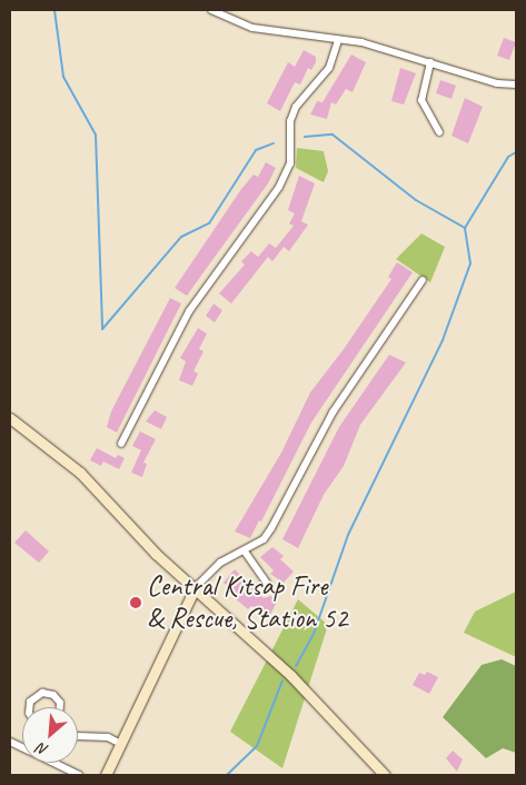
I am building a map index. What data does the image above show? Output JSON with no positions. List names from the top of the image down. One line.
{"places":["Central Kitsap Fire & Rescue, Station 52"],"north":"bottom left"}
